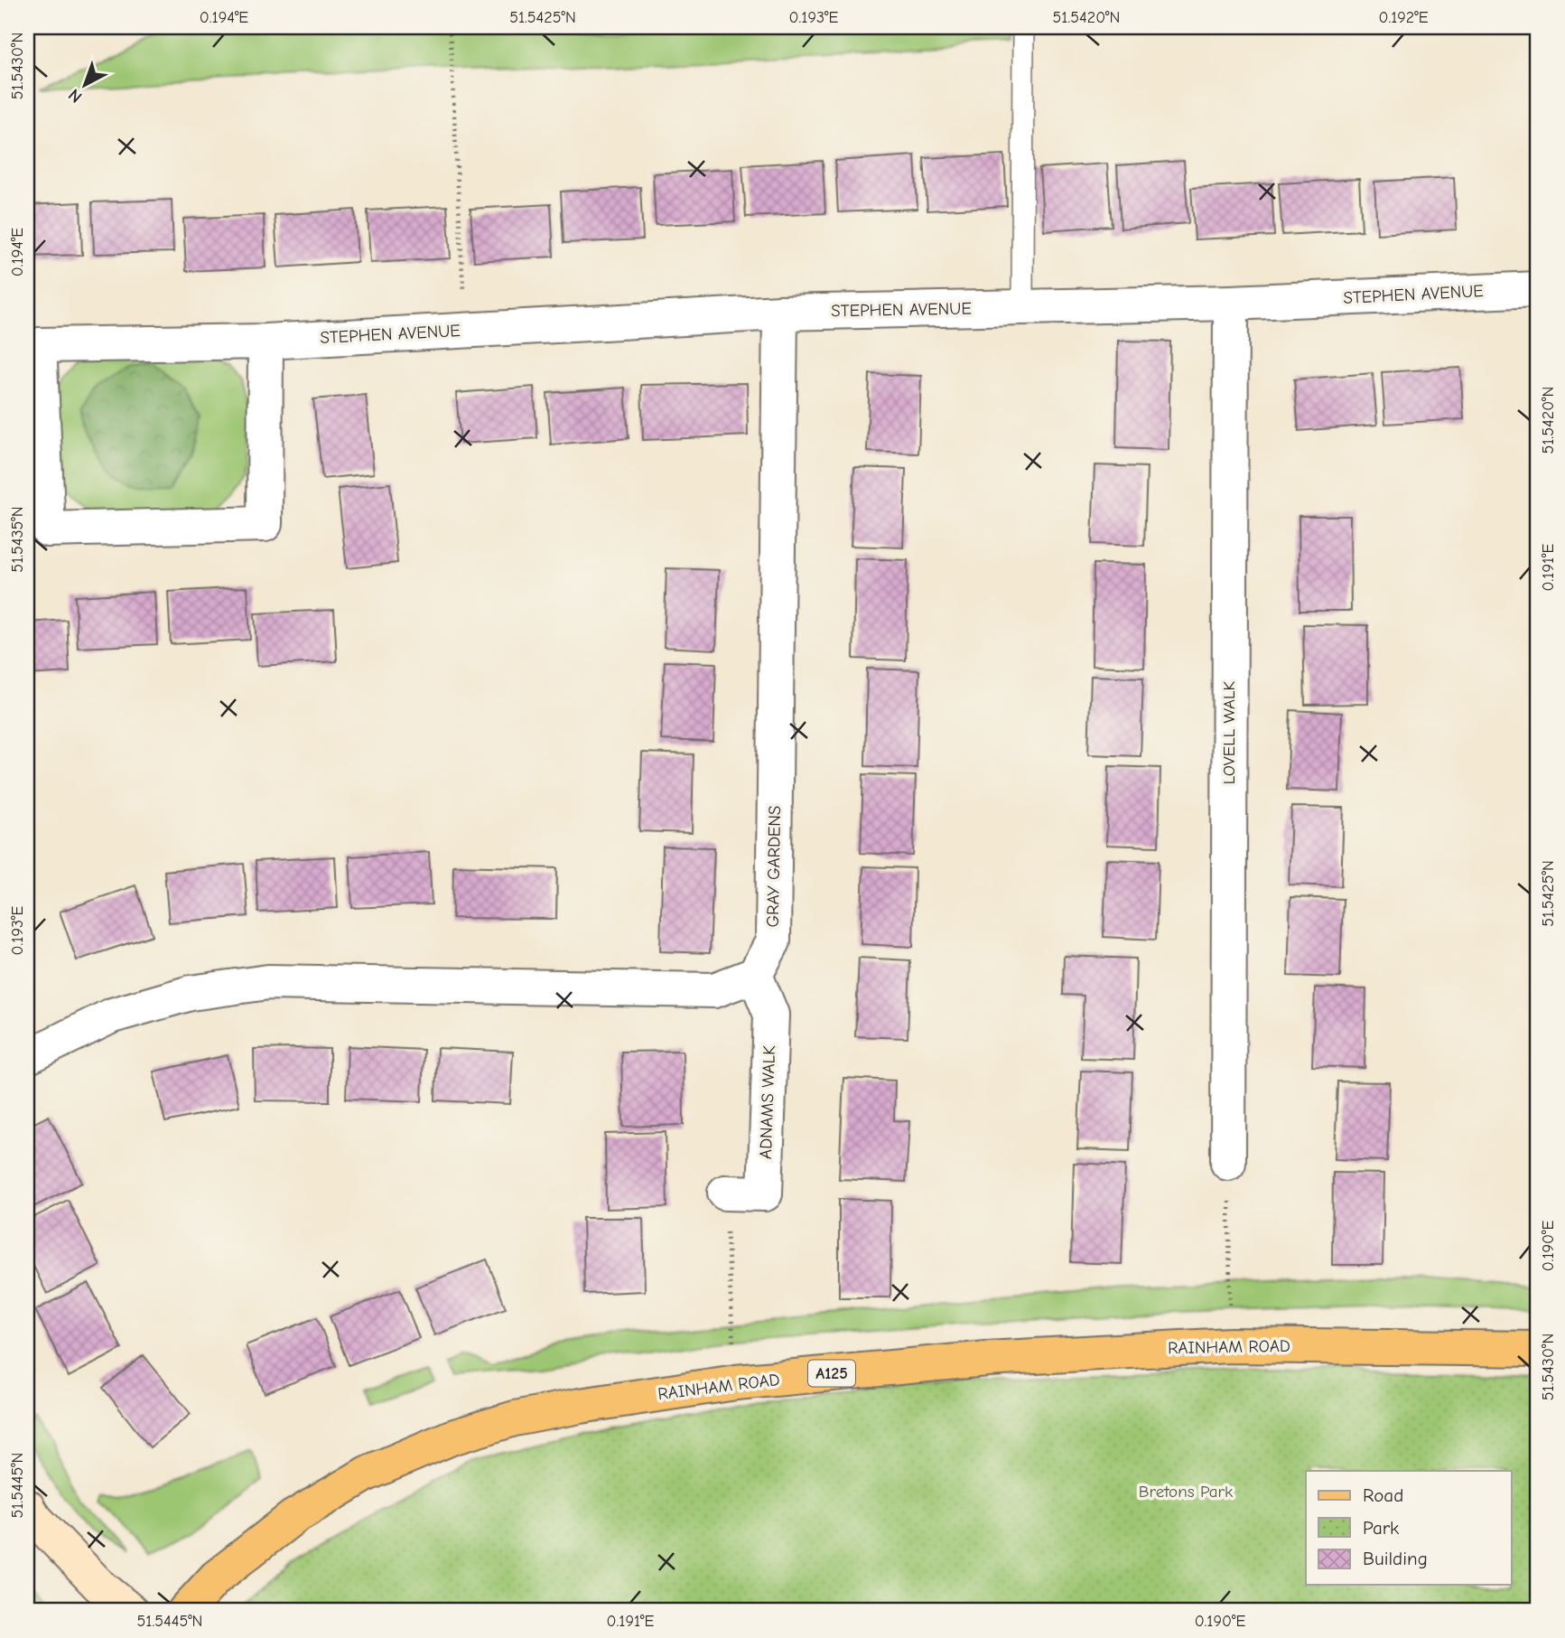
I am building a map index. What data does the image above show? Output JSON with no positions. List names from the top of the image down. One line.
{"streets":{"main road":["RAINHAM ROAD","A125"],"street":["STEPHEN AVENUE","LOVELL WALK","GRAY GARDENS","ADNAMS WALK"]},"crossings":[["STEPHEN AVENUE","LOVELL WALK"],["STEPHEN AVENUE","GRAY GARDENS"],["GRAY GARDENS","ADNAMS WALK"]],"parks":["Bretons Park"],"legend":["Road","Park","Building"],"north":"bottom left","coordinates":["0.194°E","51.5425°N","0.193°E","51.5420°N","0.192°E","51.5430°N","51.5435°N","0.191°E","0.190°E","51.5445°N"]}
